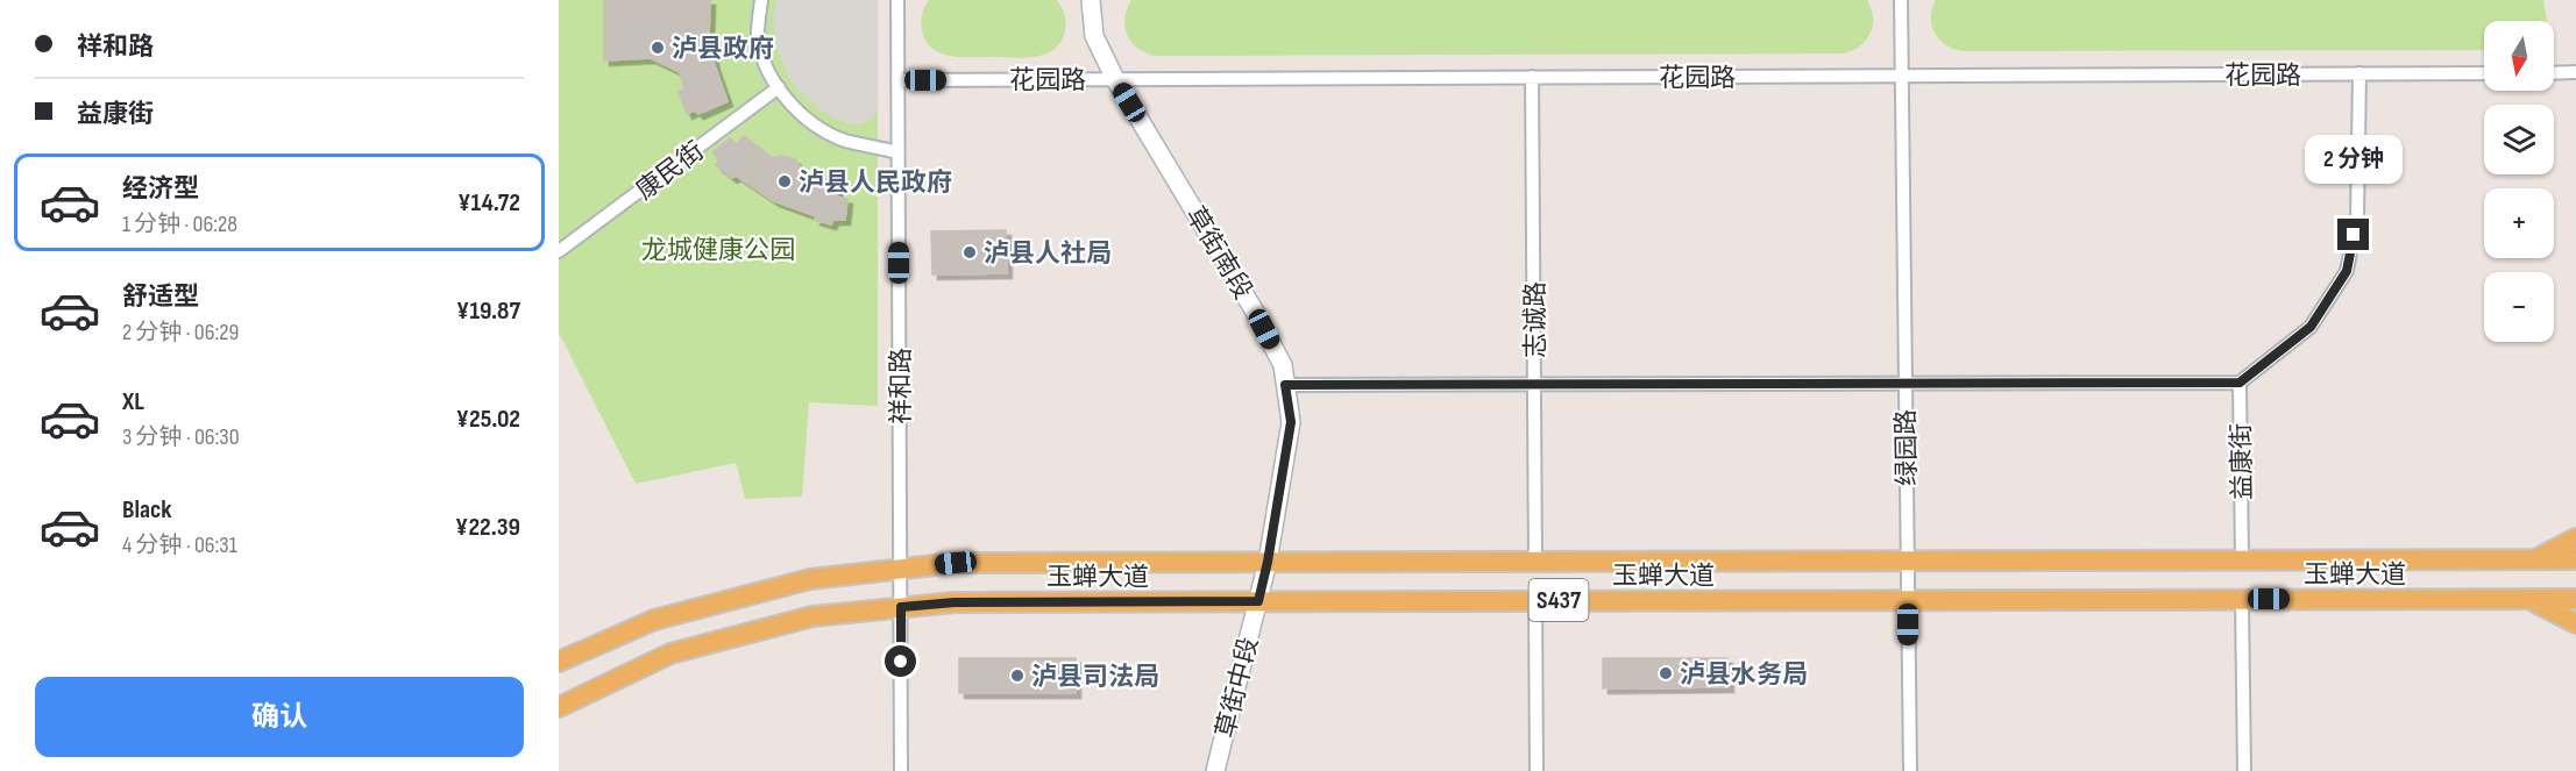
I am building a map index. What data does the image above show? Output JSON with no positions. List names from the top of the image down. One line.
{"streets":{"main road":["草街南段","玉蝉大道","S437","草街中段"],"street":["花园路","康民街","志诚路","祥和路","绿园路","益康街"]},"crossings":[["花园路","草街南段"],["花园路","志诚路"],["花园路","祥和路"],["花园路","绿园路"],["草街南段","玉蝉大道"],["草街南段","草街中段"],["志诚路","玉蝉大道"],["祥和路","玉蝉大道"],["绿园路","玉蝉大道"],["益康街","玉蝉大道"],["玉蝉大道","草街中段"]],"parks":["龙城健康公园"],"places":["泸县政府","泸县人民政府","泸县人社局","泸县水务局","泸县司法局"],"north":"bottom","page":{"banner":["祥和路","益康街"],"map_buttons":["+","−"],"bubble":"2 分钟","list":[{"name":"经济型","note":"1 分钟 · 06:28","value":"¥14.72"},{"name":"舒适型","note":"2 分钟 · 06:29","value":"¥19.87"},{"name":"XL","note":"3 分钟 · 06:30","value":"¥25.02"},{"name":"Black","note":"4 分钟 · 06:31","value":"¥22.39"}],"buttons":"确认"}}
